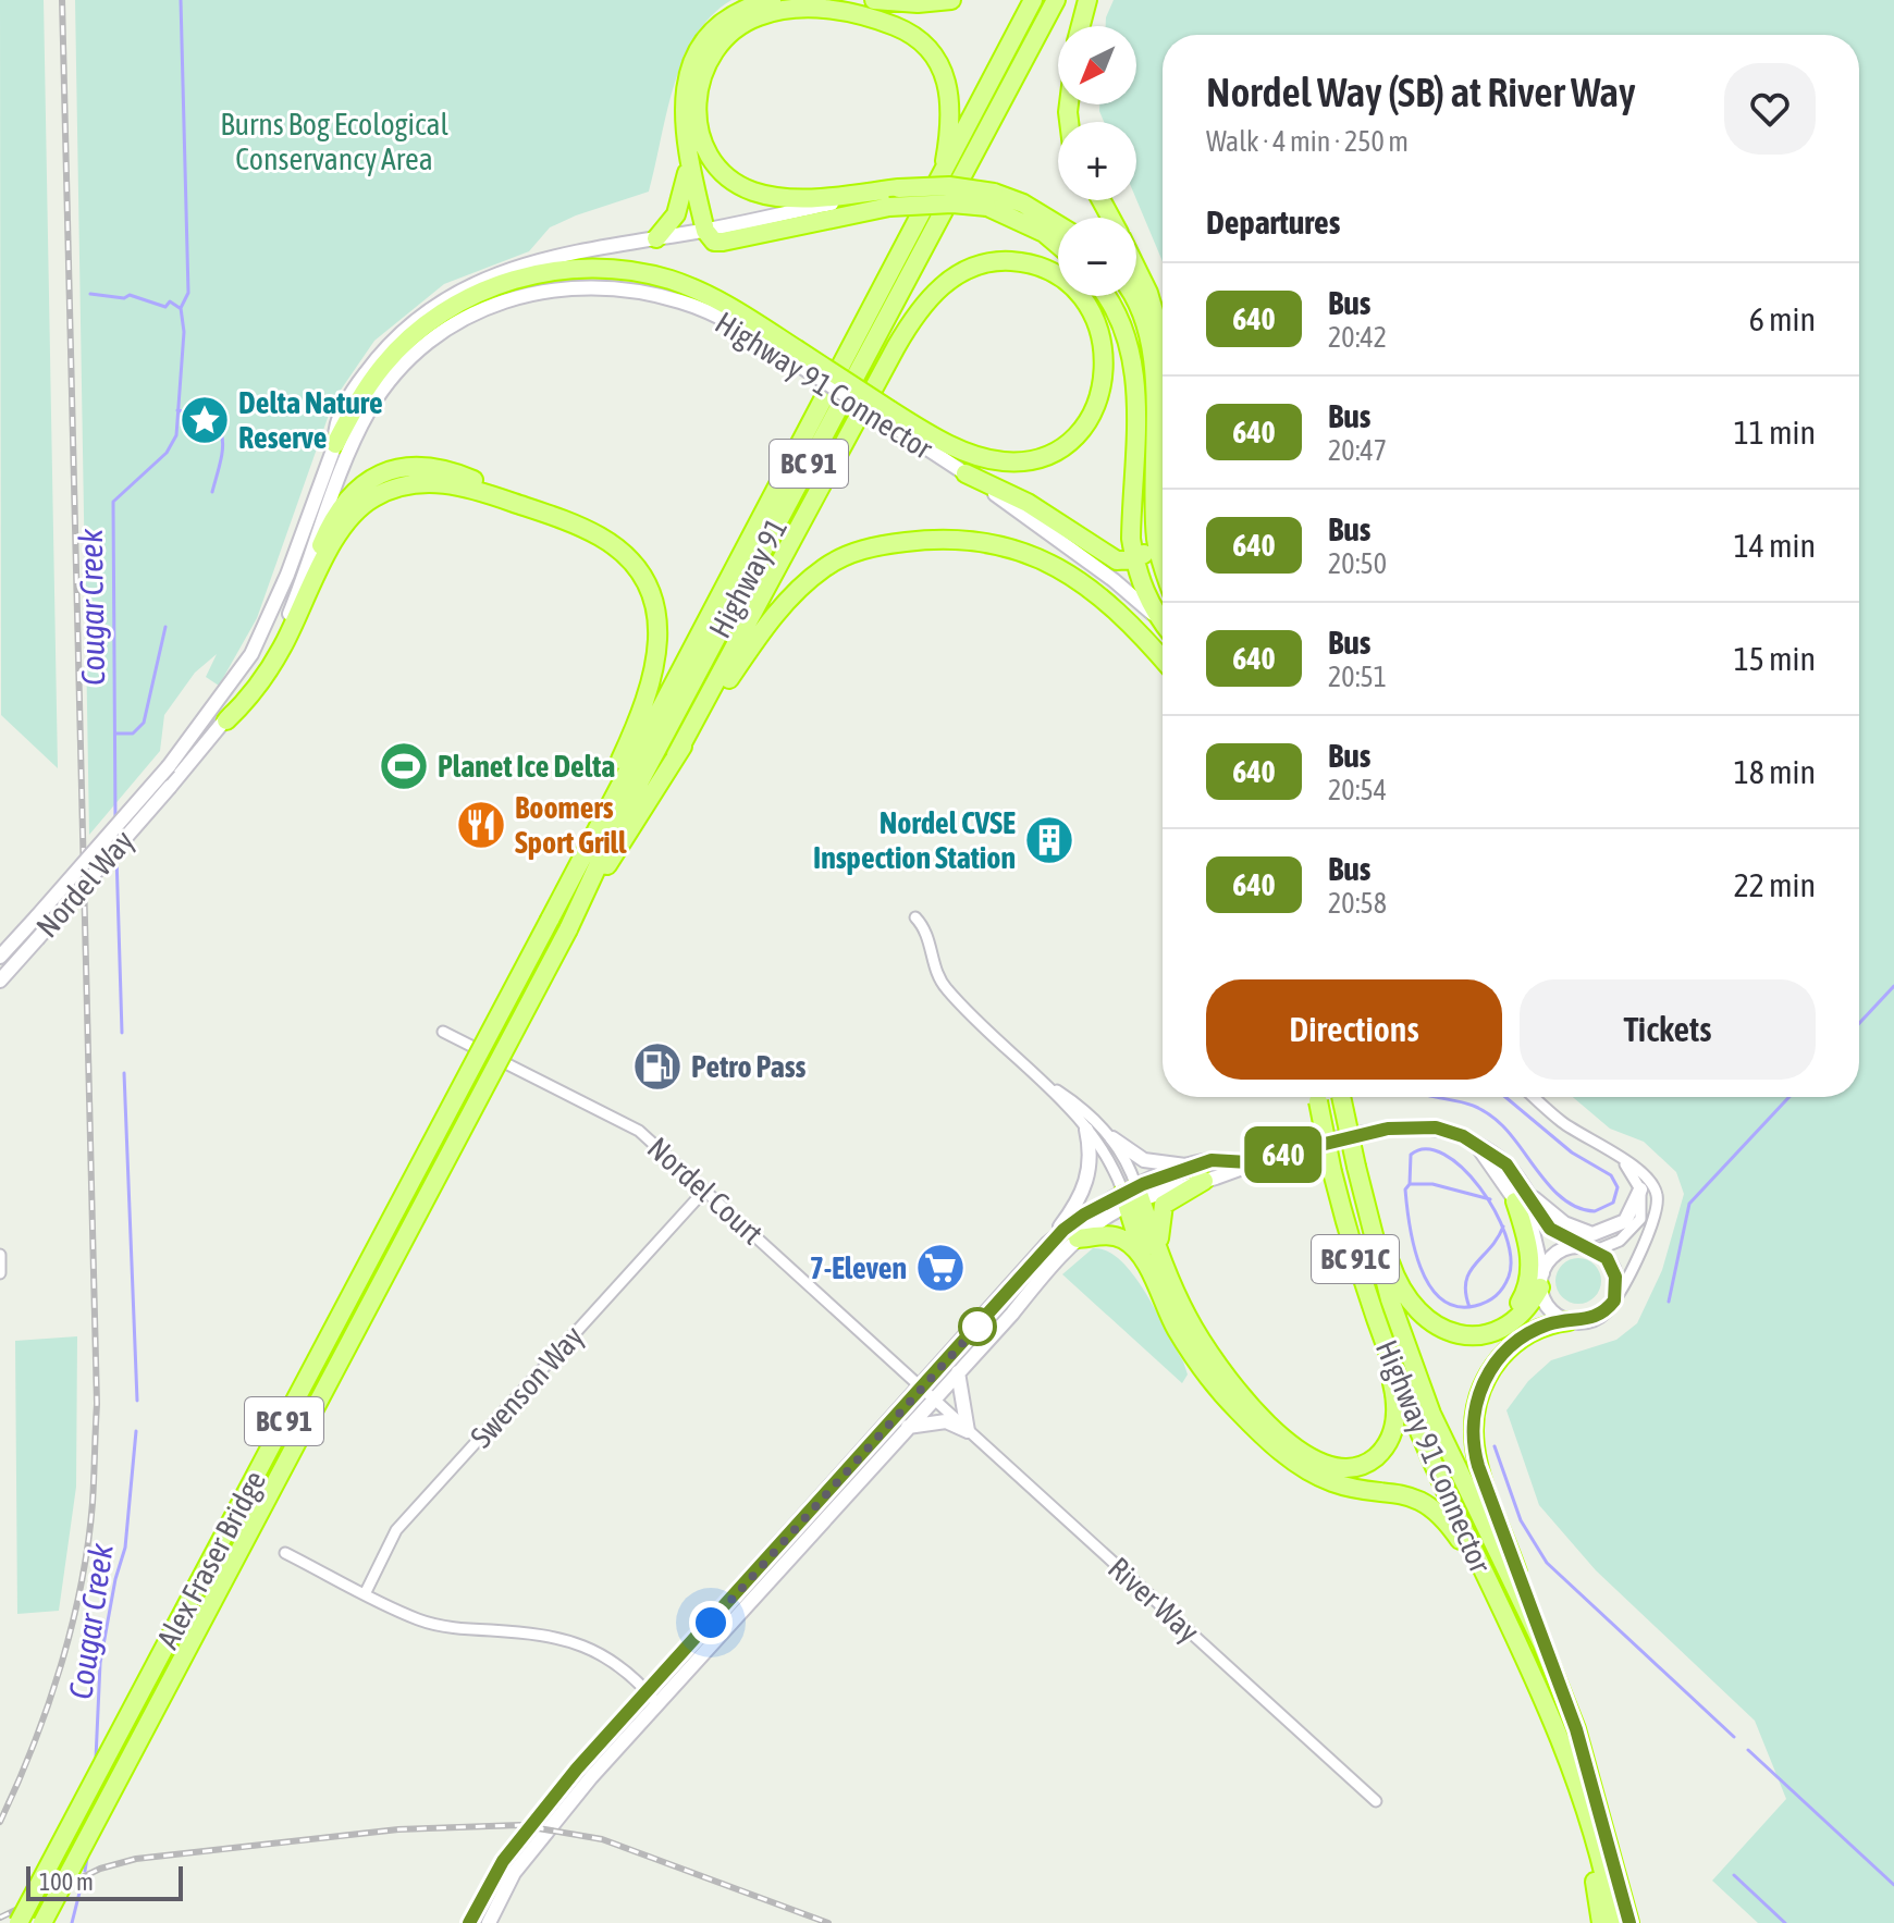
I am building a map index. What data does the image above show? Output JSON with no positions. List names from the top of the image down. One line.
{"streets":{"highway":["Highway 91 Connector","BC 91","Highway 91","BC 91C","Alex Fraser Bridge"],"street":["Nordel Way","Nordel Court","Swenson Way","River Way"]},"crossings":[["Highway 91 Connector","Nordel Way"],["Highway 91","Alex Fraser Bridge"],["Nordel Court","Swenson Way"],["Nordel Court","River Way"]],"water":["Cougar Creek"],"parks":["Burns Bog Ecological Conservancy Area"],"places":{"place":["Delta Nature Reserve"],"sports":["Planet Ice Delta"],"restaurant":["Boomers Sport Grill"],"building":["Nordel CVSE Inspection Station"],"fuel station":["Petro Pass"],"supermarket":["7-Eleven"]},"lines":["bus line 640"],"scale_bar":"100 m","north":"bottom left","page":{"on_map":"640","map_buttons":["+","−"],"heading":[["Nordel Way (SB) at River Way","Walk · 4 min · 250 m"],"Departures"],"list":[{"mark":"640","name":"Bus","note":"20:42","value":"6 min"},{"mark":"640","name":"Bus","note":"20:47","value":"11 min"},{"mark":"640","name":"Bus","note":"20:50","value":"14 min"},{"mark":"640","name":"Bus","note":"20:51","value":"15 min"},{"mark":"640","name":"Bus","note":"20:54","value":"18 min"},{"mark":"640","name":"Bus","note":"20:58","value":"22 min"}],"buttons":["Directions","Tickets"],"scale":"100 m"}}
